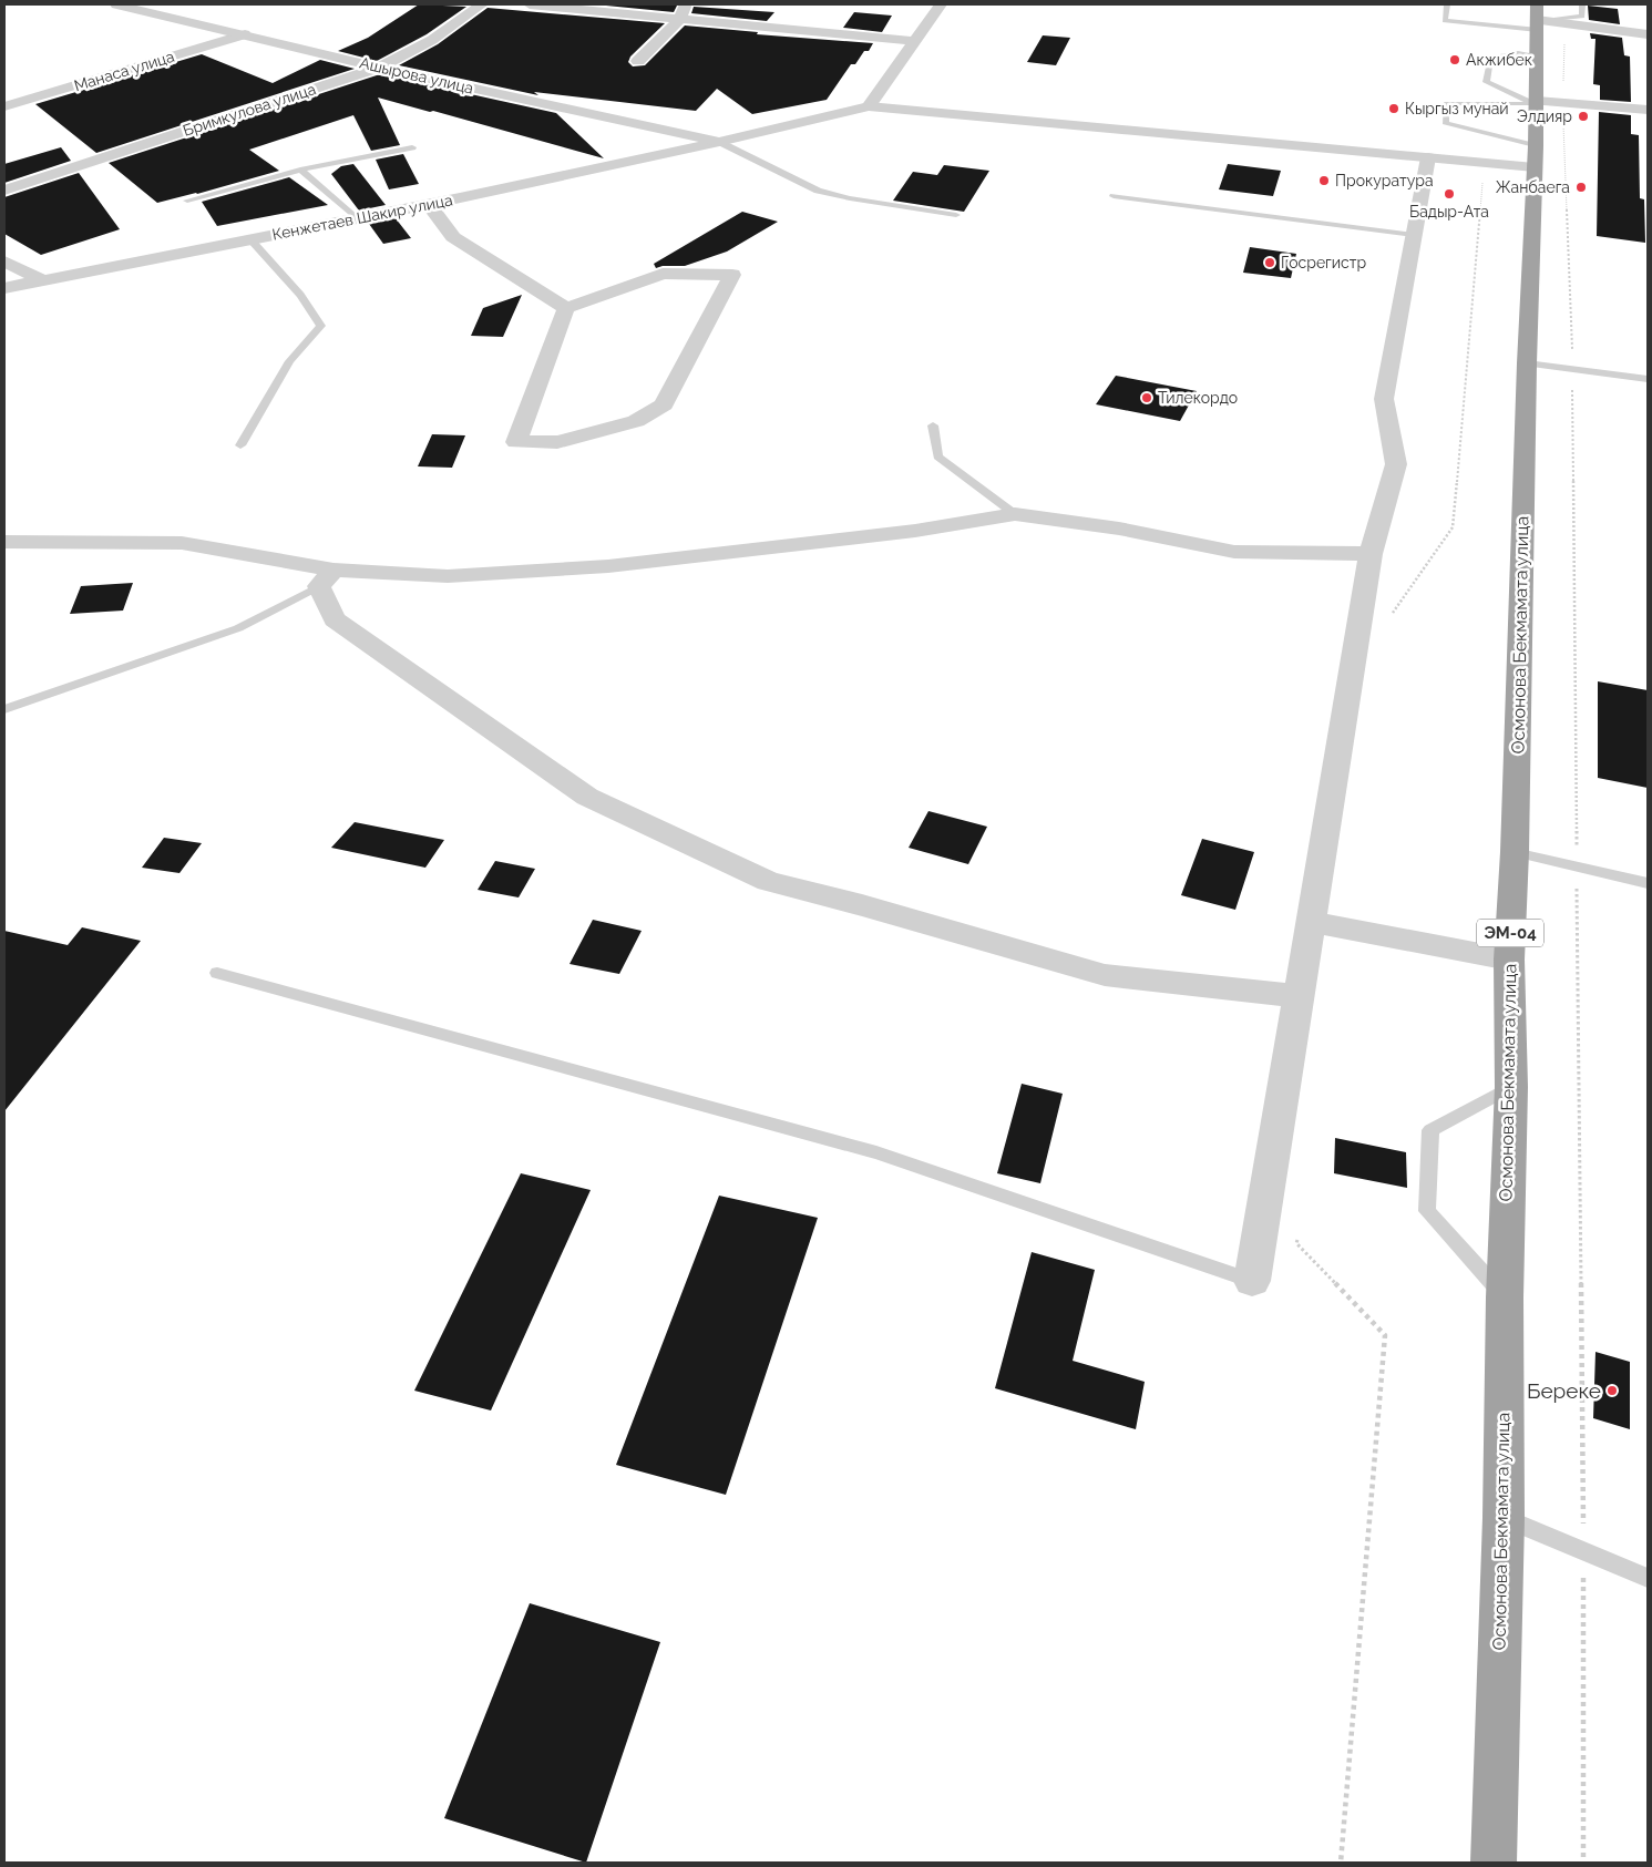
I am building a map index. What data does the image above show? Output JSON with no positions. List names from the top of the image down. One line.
{"streets":{"highway":["Осмонова Бекмамата улица","ЭМ-04"],"street":["Манаса улица","Ашырова улица","Бримкулова улица","Кенжетаев Шакир улица"]},"crossings":[["Манаса улица","Ашырова улица"],["Ашырова улица","Бримкулова улица"],["Ашырова улица","Кенжетаев Шакир улица"],["Кенжетаев Шакир улица","Осмонова Бекмамата улица"]],"places":["Акжибек","Кыргыз мунай","Элдияр","Прокуратура","Жанбаега","Бадыр-Ата","Госрегистр","Тилекордо","Береке"]}
